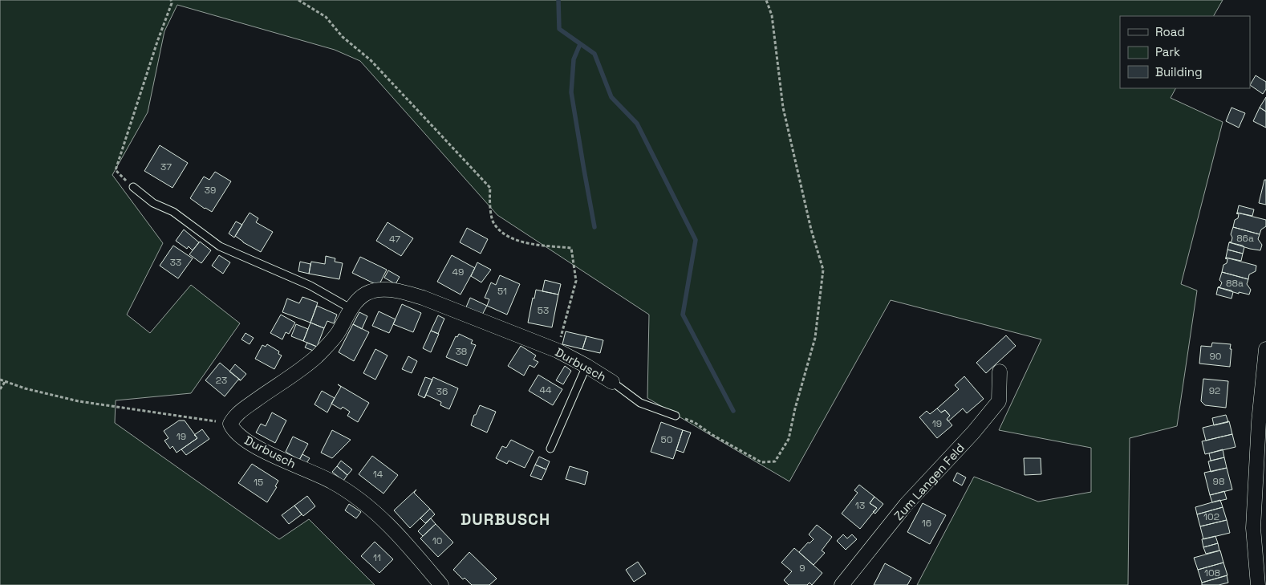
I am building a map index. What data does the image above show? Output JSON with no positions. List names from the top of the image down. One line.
{"streets":{"street":["Durbusch","Zum Langen Feld"]},"districts":["DURBUSCH"],"house_numbers":["37","39","86a","47","33","49","88a","51","53","38","90","23","44","92","36","19","19","50","14","98","15","13","102","16","10","11","9","108"],"legend":["Road","Park","Building"]}
